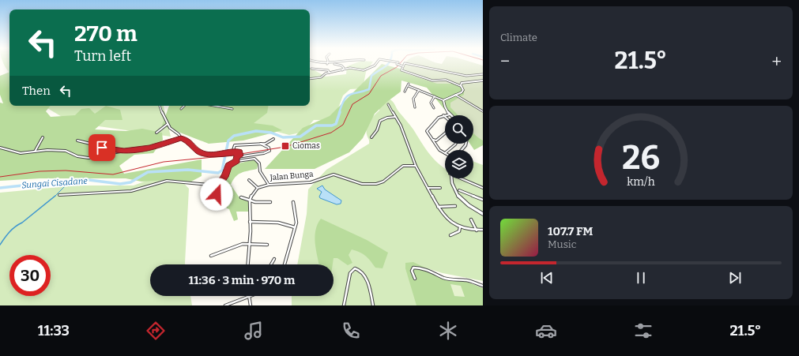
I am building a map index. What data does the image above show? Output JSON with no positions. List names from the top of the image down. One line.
{"streets":{"street":["Jalan Bunga"]},"water":["Sungai Cisadane"],"places":{"transit":["Ciomas"]},"page":{"tile":"Climate","turn":["270 m","Turn left"],"heat":["−","21.5°","+"],"then":"Then","song":["107.7 FM","Music"],"limit":"30","trip":"11:36 · 3 min · 970 m","tabs":["11:33","21.5°"],"gauge":["26","km/h"]}}
